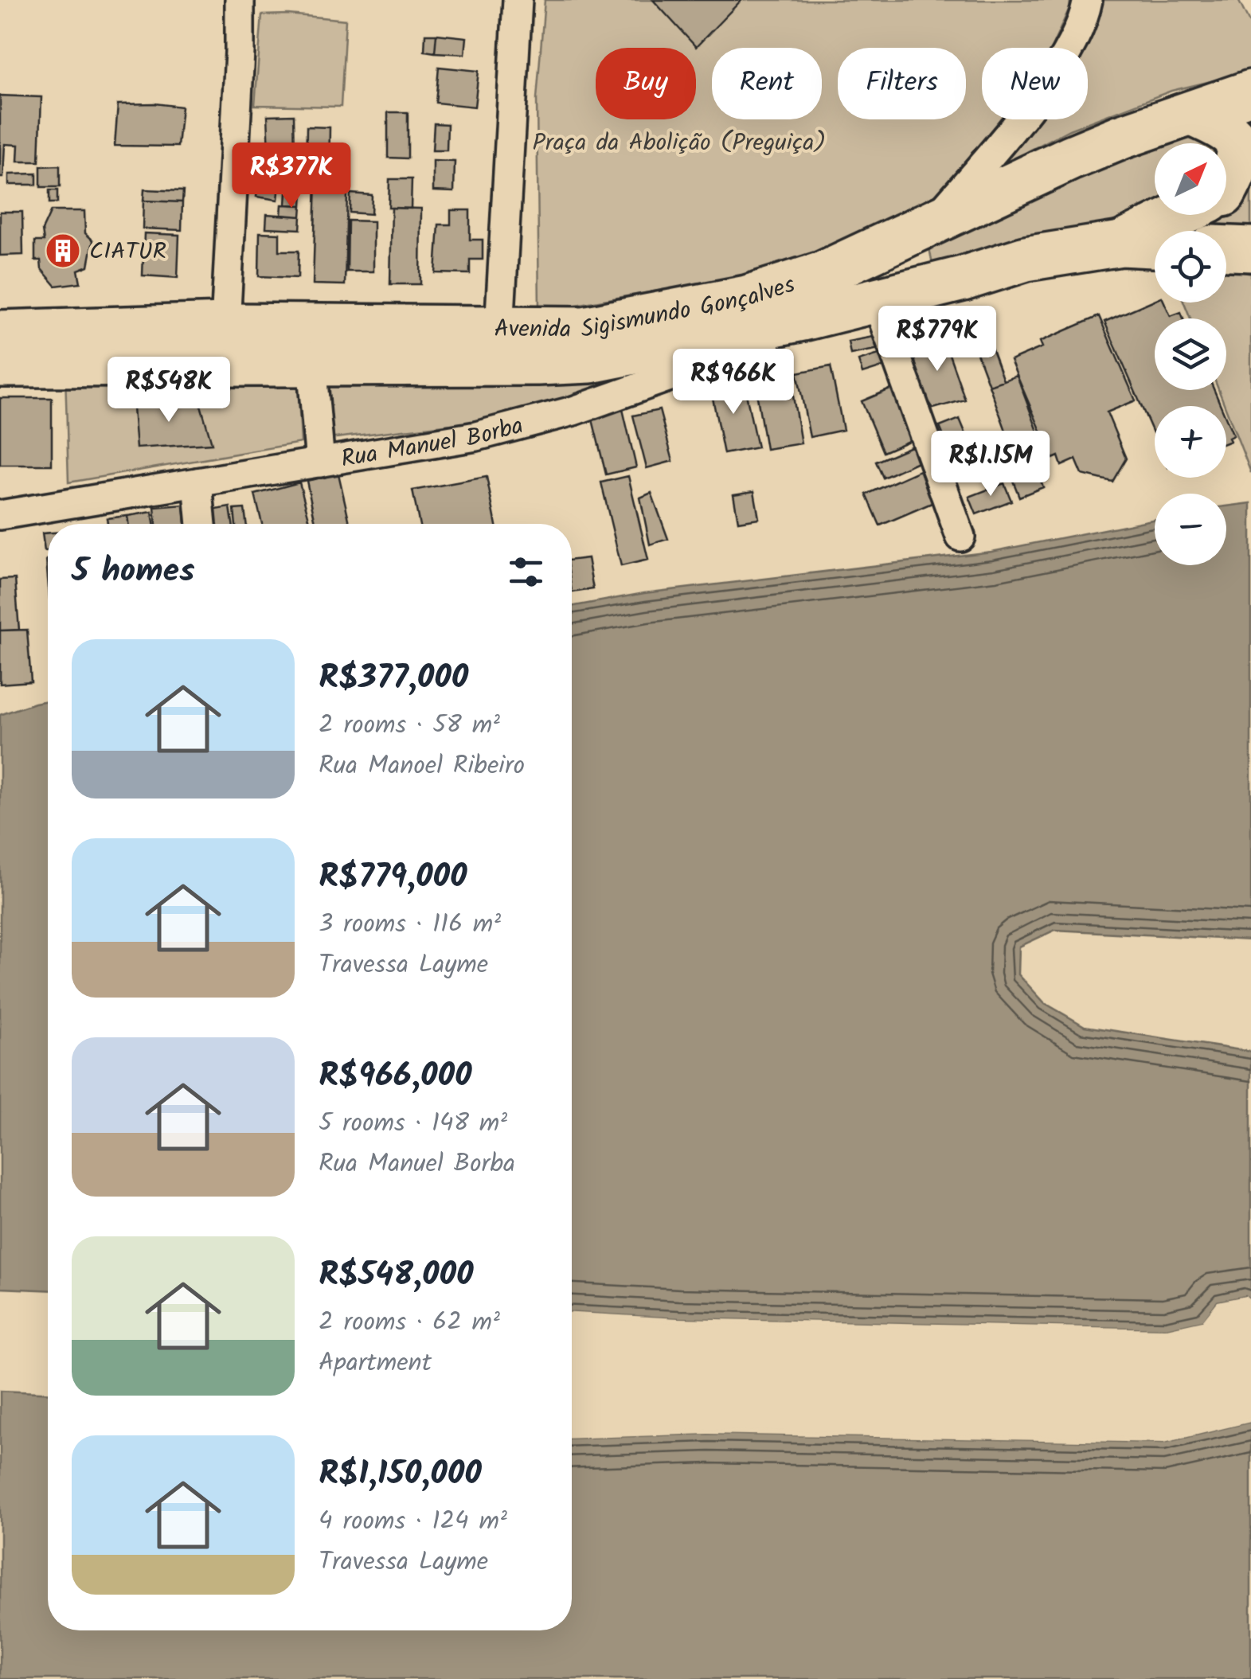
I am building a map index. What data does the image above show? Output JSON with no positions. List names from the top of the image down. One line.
{"streets":{"main road":["Avenida Sigismundo Gonçalves"],"street":["Rua Manuel Borba"]},"crossings":[["Avenida Sigismundo Gonçalves","Rua Manuel Borba"]],"parks":["Praça da Abolição (Preguiça)"],"places":{"building":["CIATUR"]},"north":"top right","page":{"chip":["Buy","Rent","Filters","New"],"price":["R$377K","R$779K","R$966K","R$548K","R$1.15M"],"map_buttons":["+","−"],"heading":"5 homes","list":[{"name":"R$377,000","note":"2 rooms · 58 m² · Rua Manoel Ribeiro"},{"name":"R$779,000","note":"3 rooms · 116 m² · Travessa Layme"},{"name":"R$966,000","note":"5 rooms · 148 m² · Rua Manuel Borba"},{"name":"R$548,000","note":"2 rooms · 62 m² · Apartment"},{"name":"R$1,150,000","note":"4 rooms · 124 m² · Travessa Layme"}]}}
